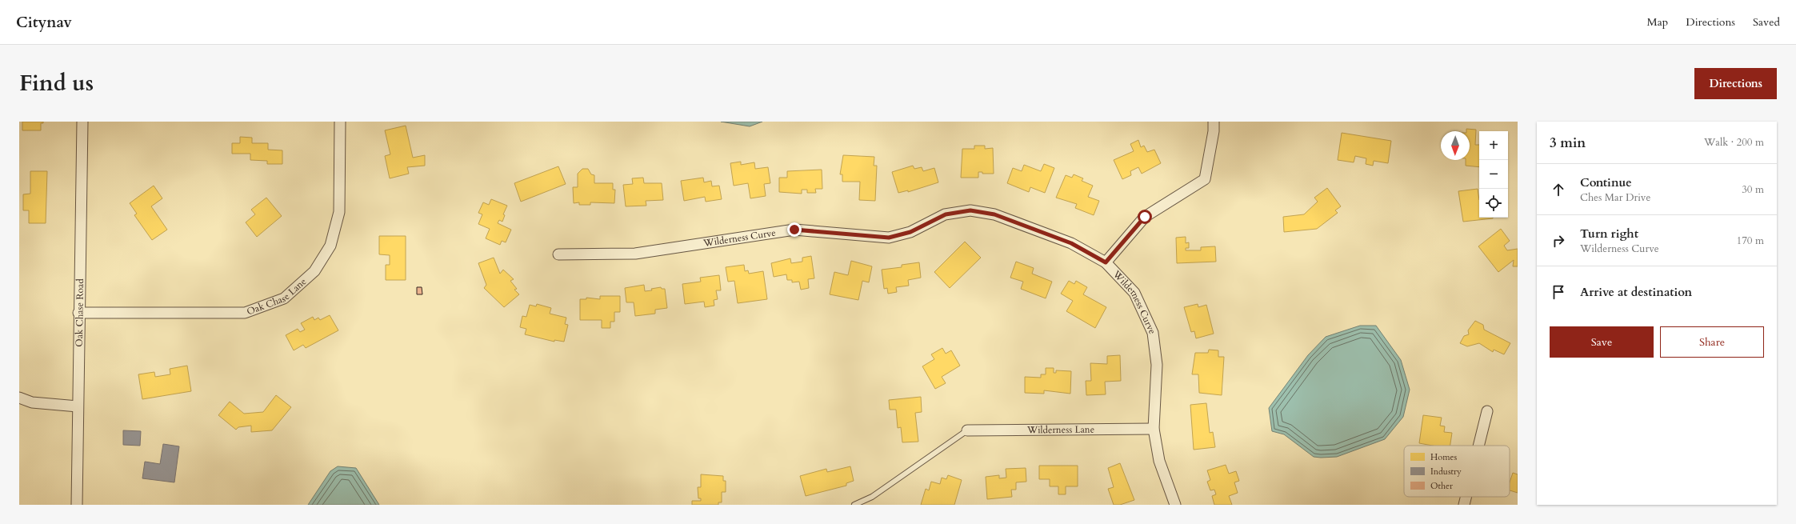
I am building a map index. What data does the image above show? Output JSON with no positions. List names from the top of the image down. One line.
{"streets":{"street":["Wilderness Curve","Oak Chase Lane","Oak Chase Road","Wilderness Lane"]},"crossings":[["Wilderness Curve","Wilderness Lane"],["Oak Chase Lane","Oak Chase Road"]],"legend":["Homes","Industry","Other"],"north":"bottom","page":{"header":"Citynav","nav":["Map","Directions","Saved"],"title":"Find us","buttons":["Directions",["Save","Share"]],"heading":["3 min","Walk · 200 m"],"map_buttons":["+","−"],"list":[["Continue","Ches Mar Drive","30 m"],["Turn right","Wilderness Curve","170 m"],"Arrive at destination"]}}
